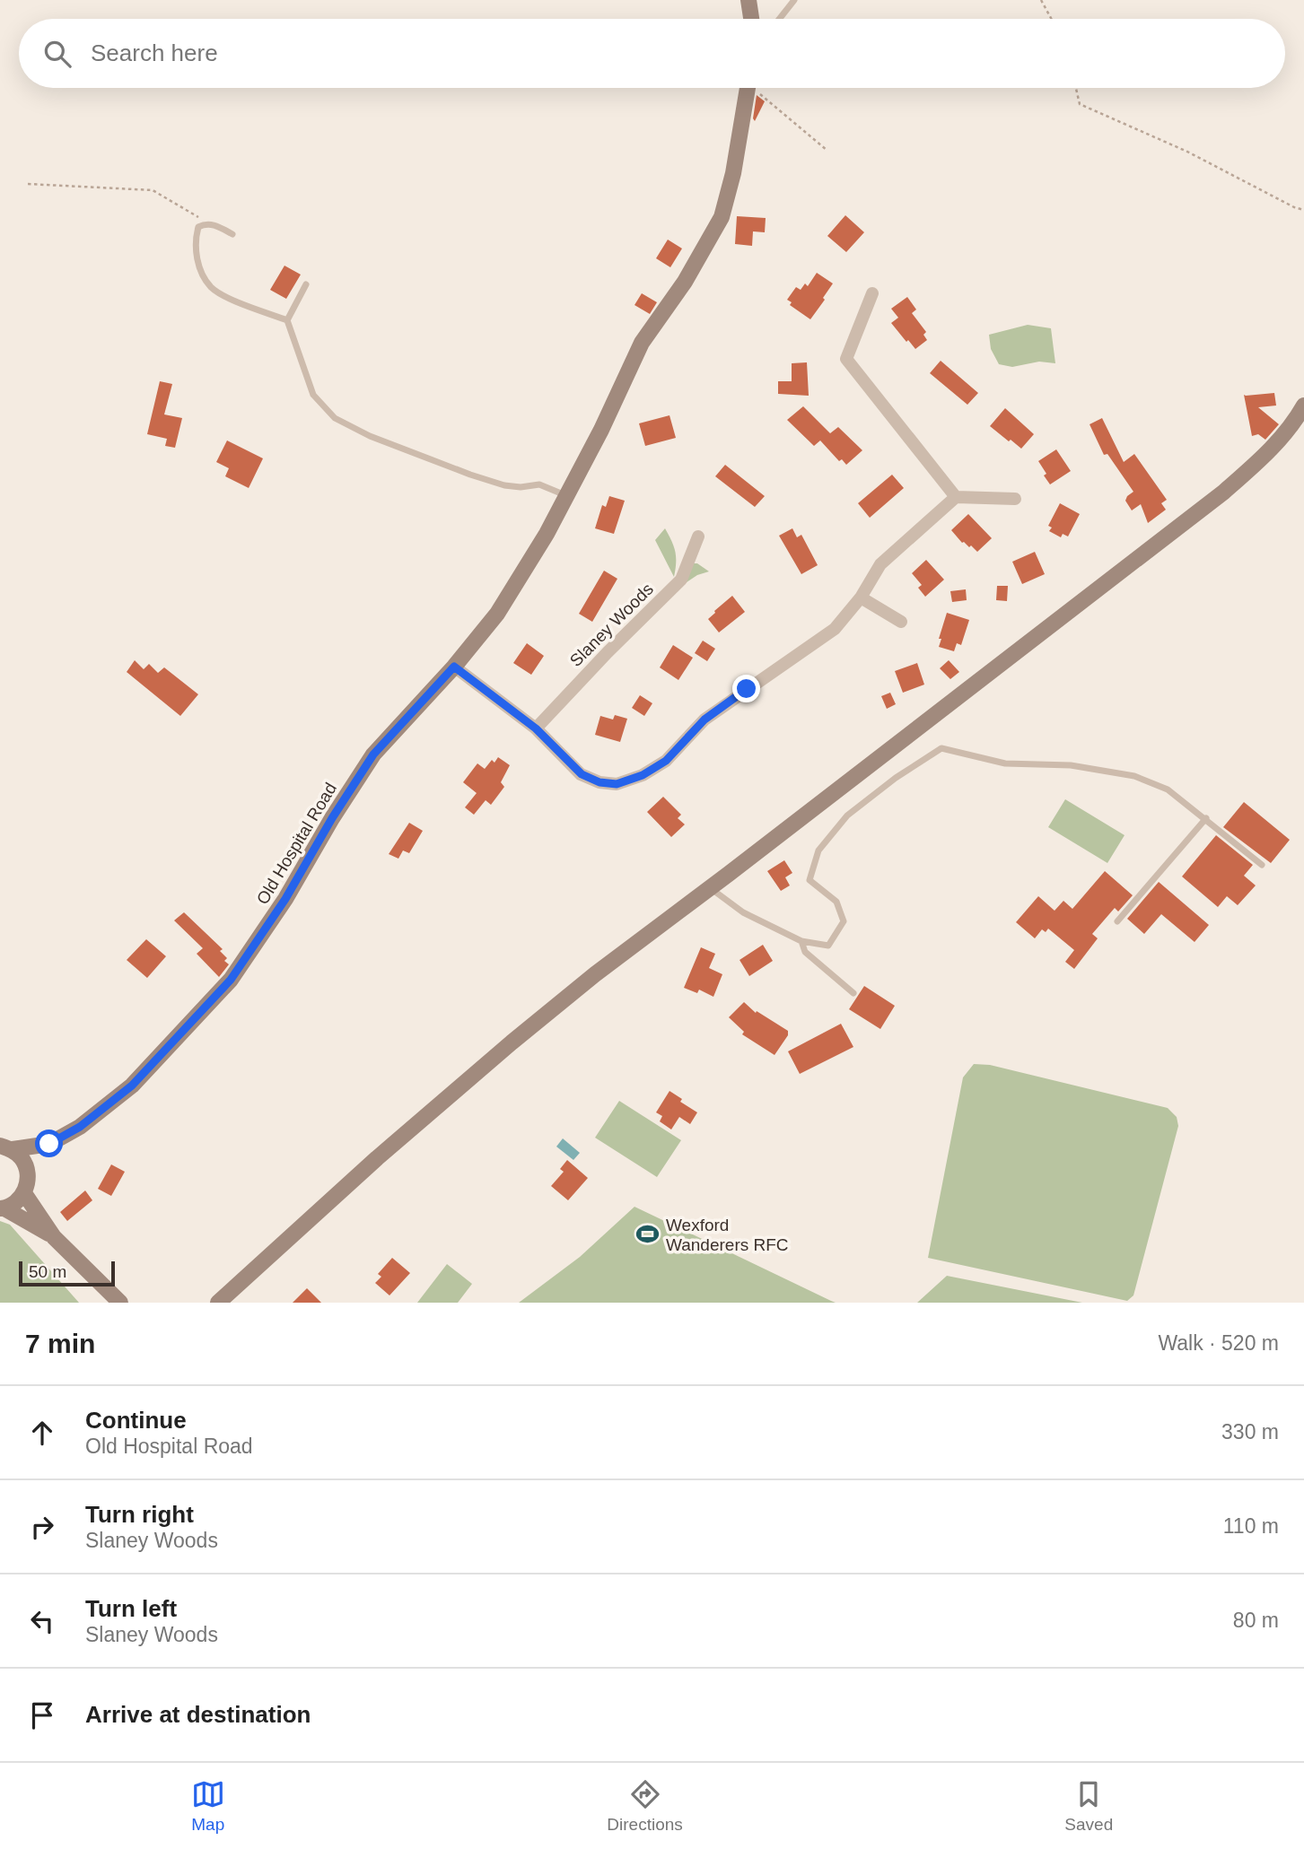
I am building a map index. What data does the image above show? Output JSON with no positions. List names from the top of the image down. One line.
{"streets":{"street":["Slaney Woods","Old Hospital Road"]},"places":{"sports":["Wexford Wanderers RFC"]},"scale_bar":"50 m","page":{"search":"Search here","scale":"50 m","heading":["7 min","Walk · 520 m"],"list":[["Continue","Old Hospital Road","330 m"],["Turn right","Slaney Woods","110 m"],["Turn left","Slaney Woods","80 m"],"Arrive at destination"],"nav":["Map","Directions","Saved"]}}
